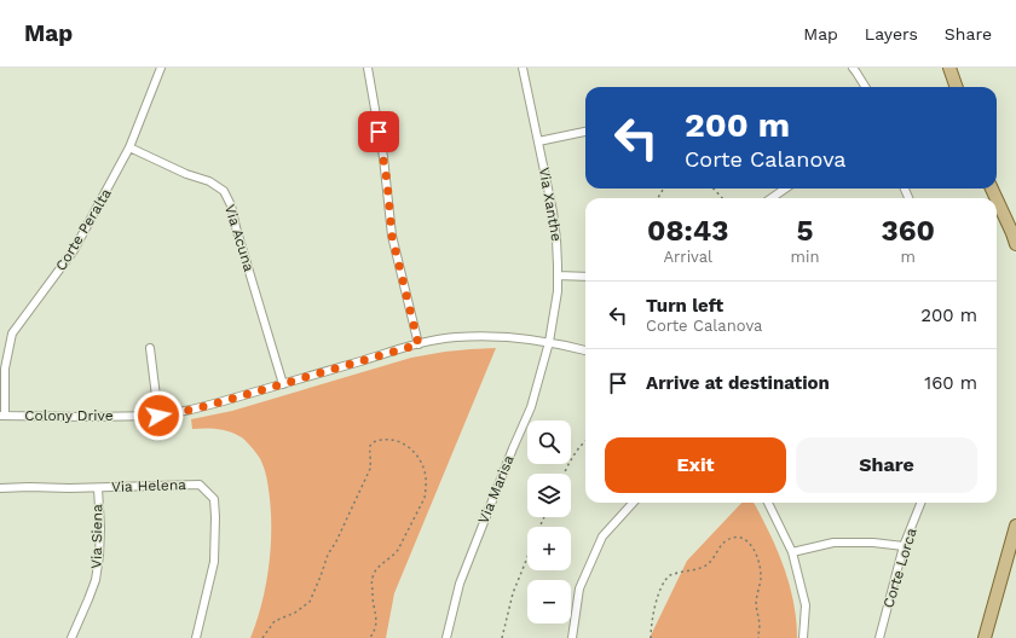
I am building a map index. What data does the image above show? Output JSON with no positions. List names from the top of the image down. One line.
{"streets":{"street":["Via Xanthe","Corte Peralta","Via Acuna","Colony Drive","Via Helena","Via Marisa","Via Siena","Corte Lorca"]},"crossings":[["Via Xanthe","Colony Drive"],["Via Xanthe","Via Marisa"],["Corte Peralta","Via Acuna"],["Corte Peralta","Colony Drive"],["Via Acuna","Colony Drive"],["Colony Drive","Via Marisa"],["Via Helena","Via Siena"]],"page":{"header":"Map","nav":["Map","Layers","Share"],"turn":["200 m","Corte Calanova"],"eta":["08:43","Arrival","5","min","360","m"],"list":[{"name":"Turn left","note":"Corte Calanova","value":"200 m"},{"name":"Arrive at destination","value":"160 m"}],"map_buttons":["+","−"],"buttons":["Exit","Share"]}}
